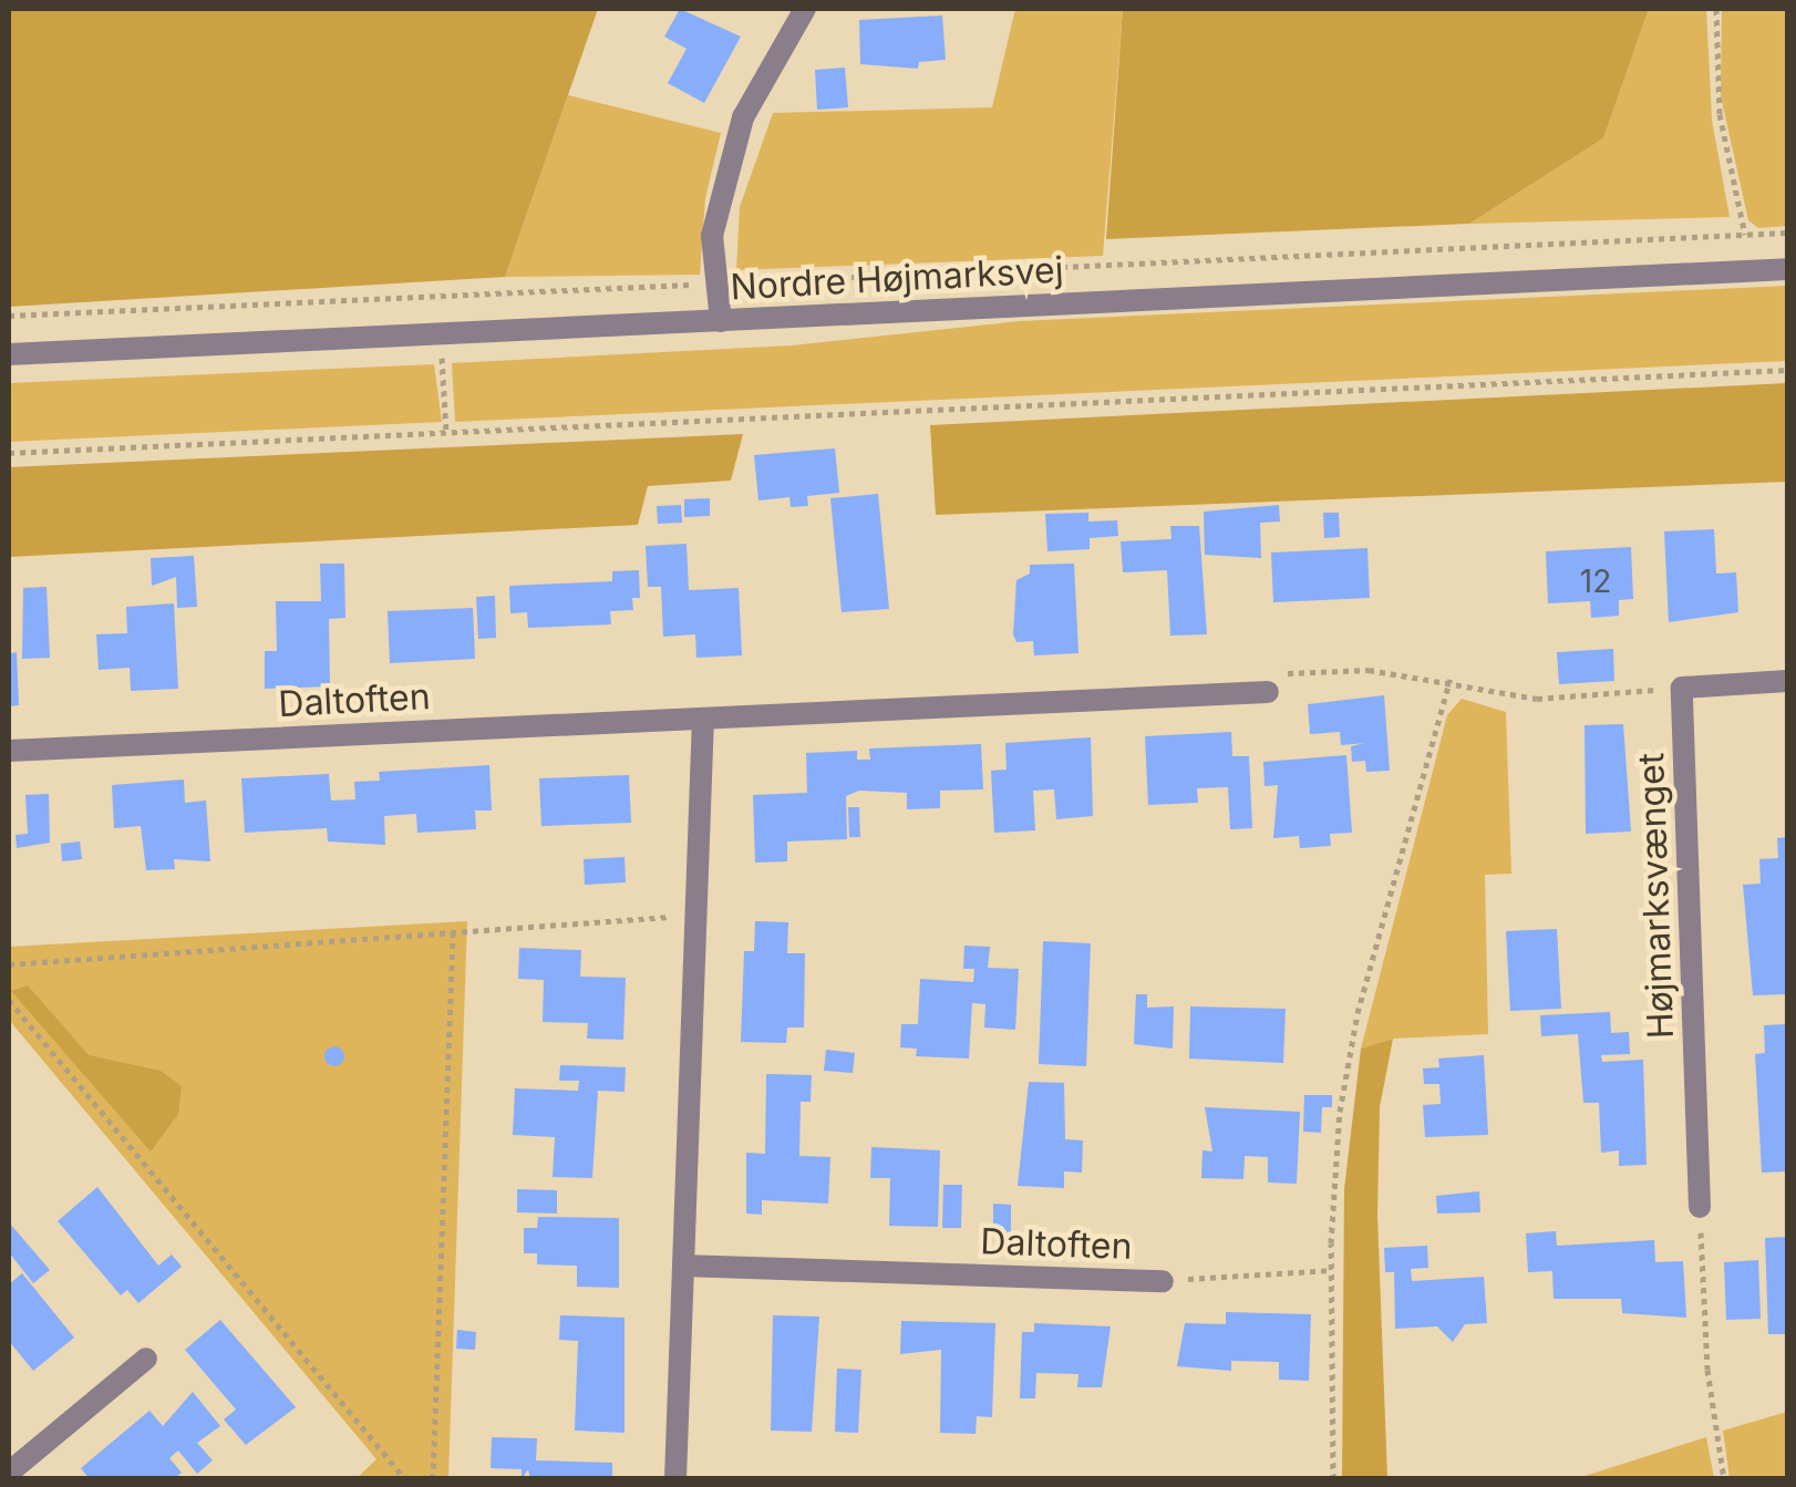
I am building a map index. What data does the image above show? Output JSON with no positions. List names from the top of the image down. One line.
{"streets":{"street":["Nordre Højmarksvej","Daltoften","Højmarksvænget"]},"house_numbers":["12"]}
